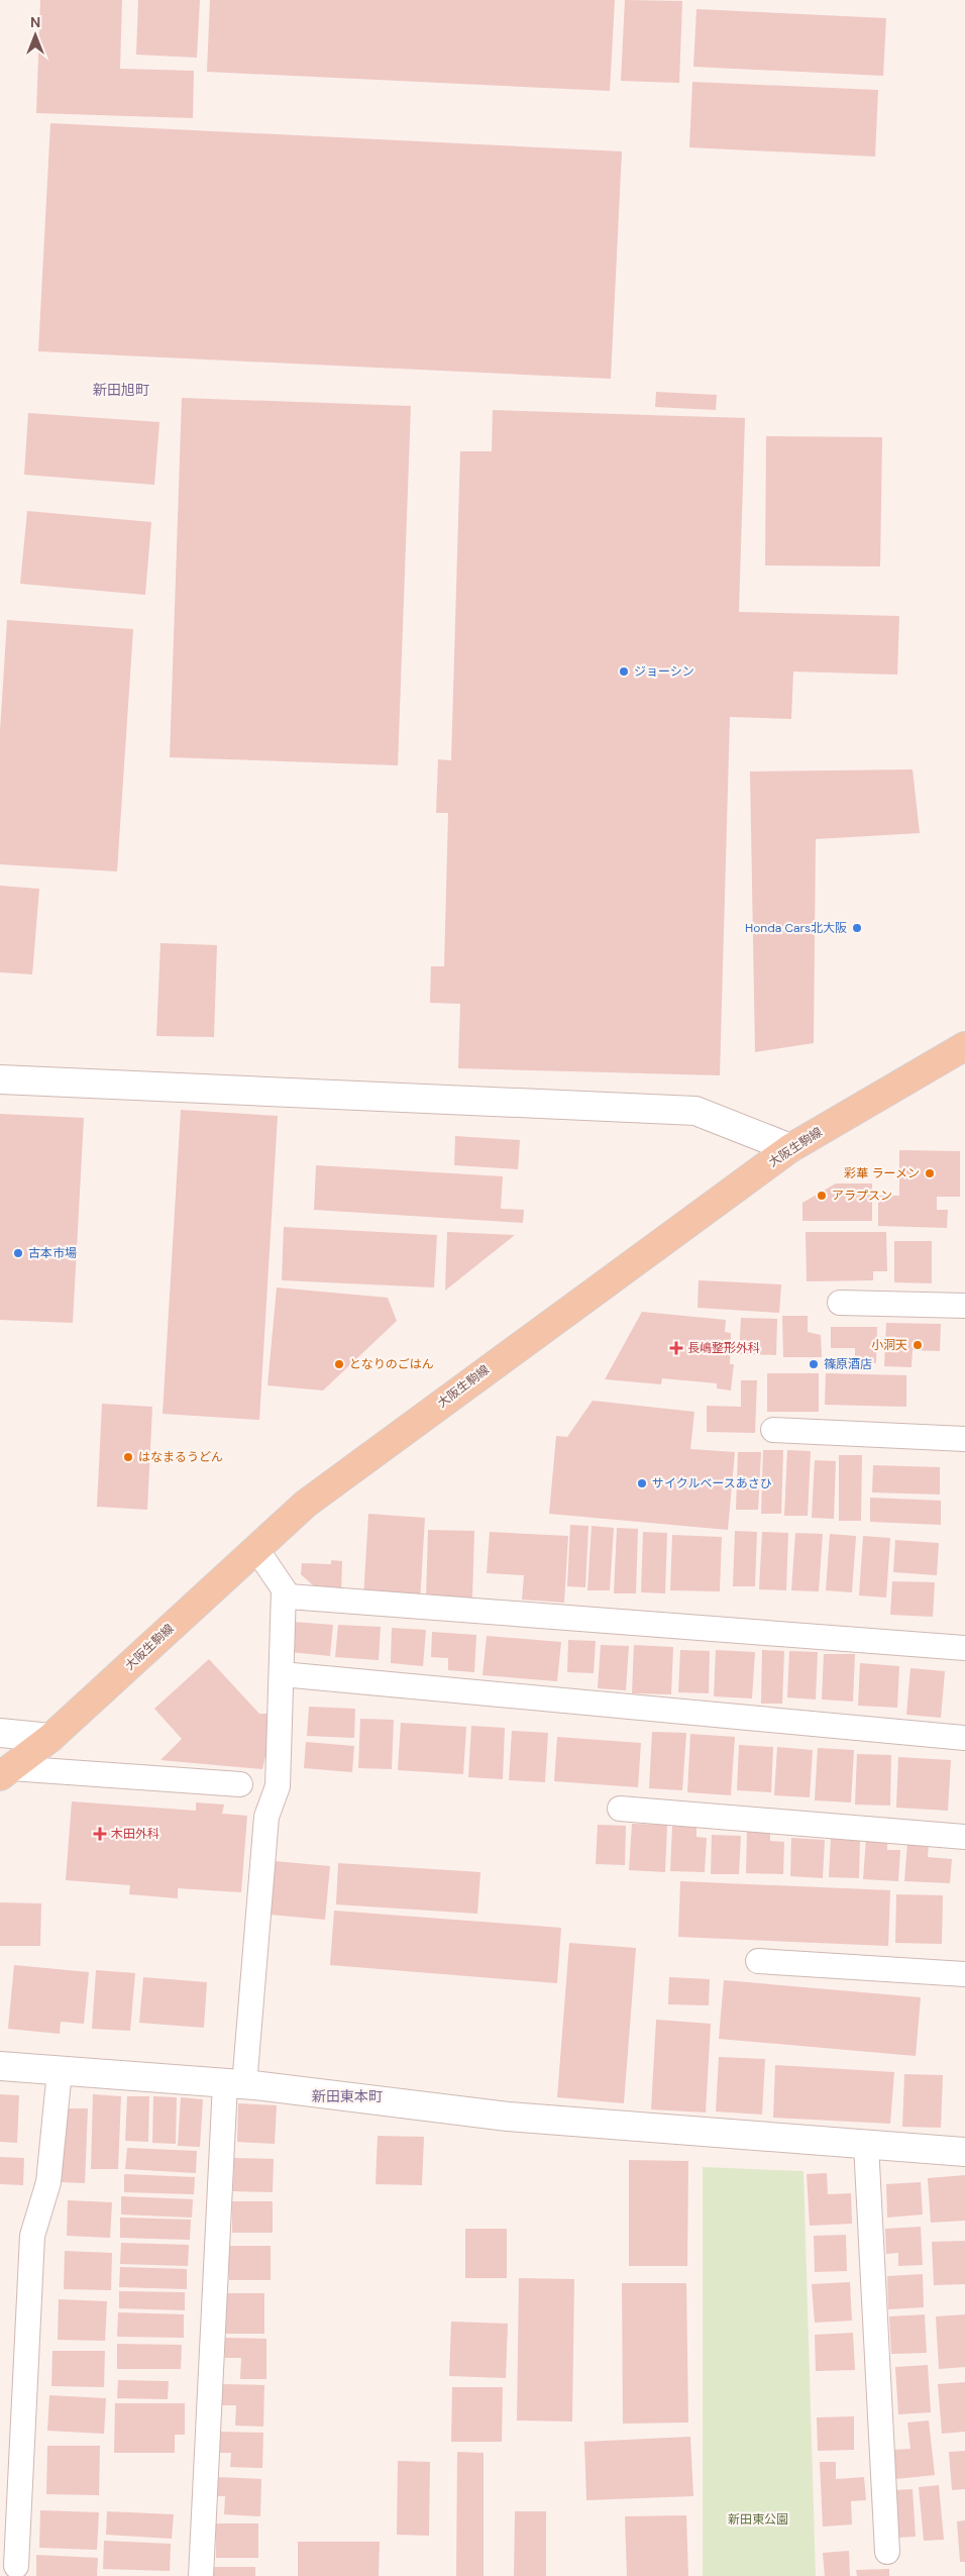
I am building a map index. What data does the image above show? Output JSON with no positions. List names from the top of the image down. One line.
{"streets":{"main road":["大阪生駒線"]},"districts":["新田旭町","新田東本町"],"parks":["新田東公園"],"places":{"other":["ジョーシン","Honda Cars北大阪","彩華 ラーメン","アラプスン","古本市場","小洞天","となりのごはん","篠原酒店","はなまるうどん","サイクルベースあさひ"],"health":["長嶋整形外科","木田外科"]},"north":"top"}
